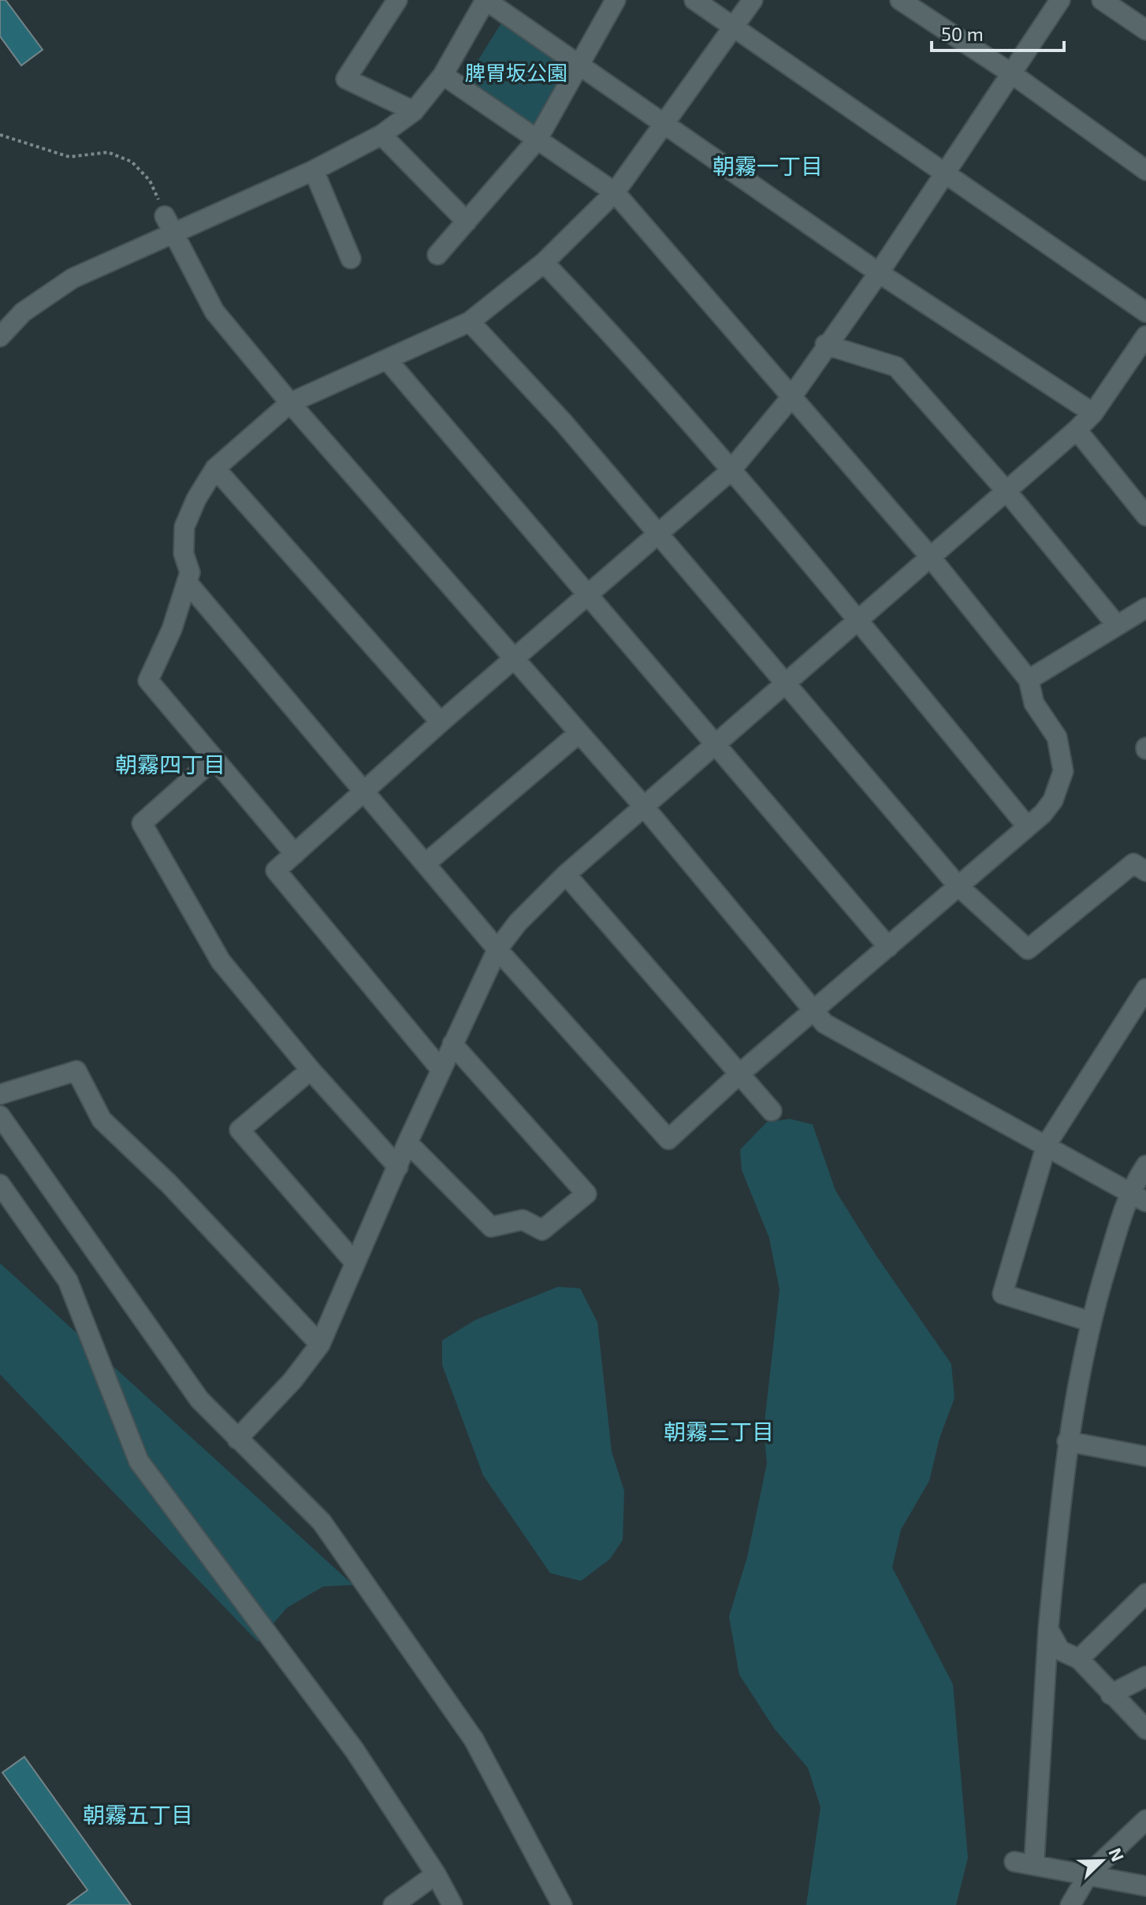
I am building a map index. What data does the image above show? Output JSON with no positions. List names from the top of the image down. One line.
{"districts":["朝霧一丁目","朝霧四丁目","朝霧三丁目","朝霧五丁目"],"parks":["脾胃坂公園"],"scale_bar":"50 m","north":"top right"}
